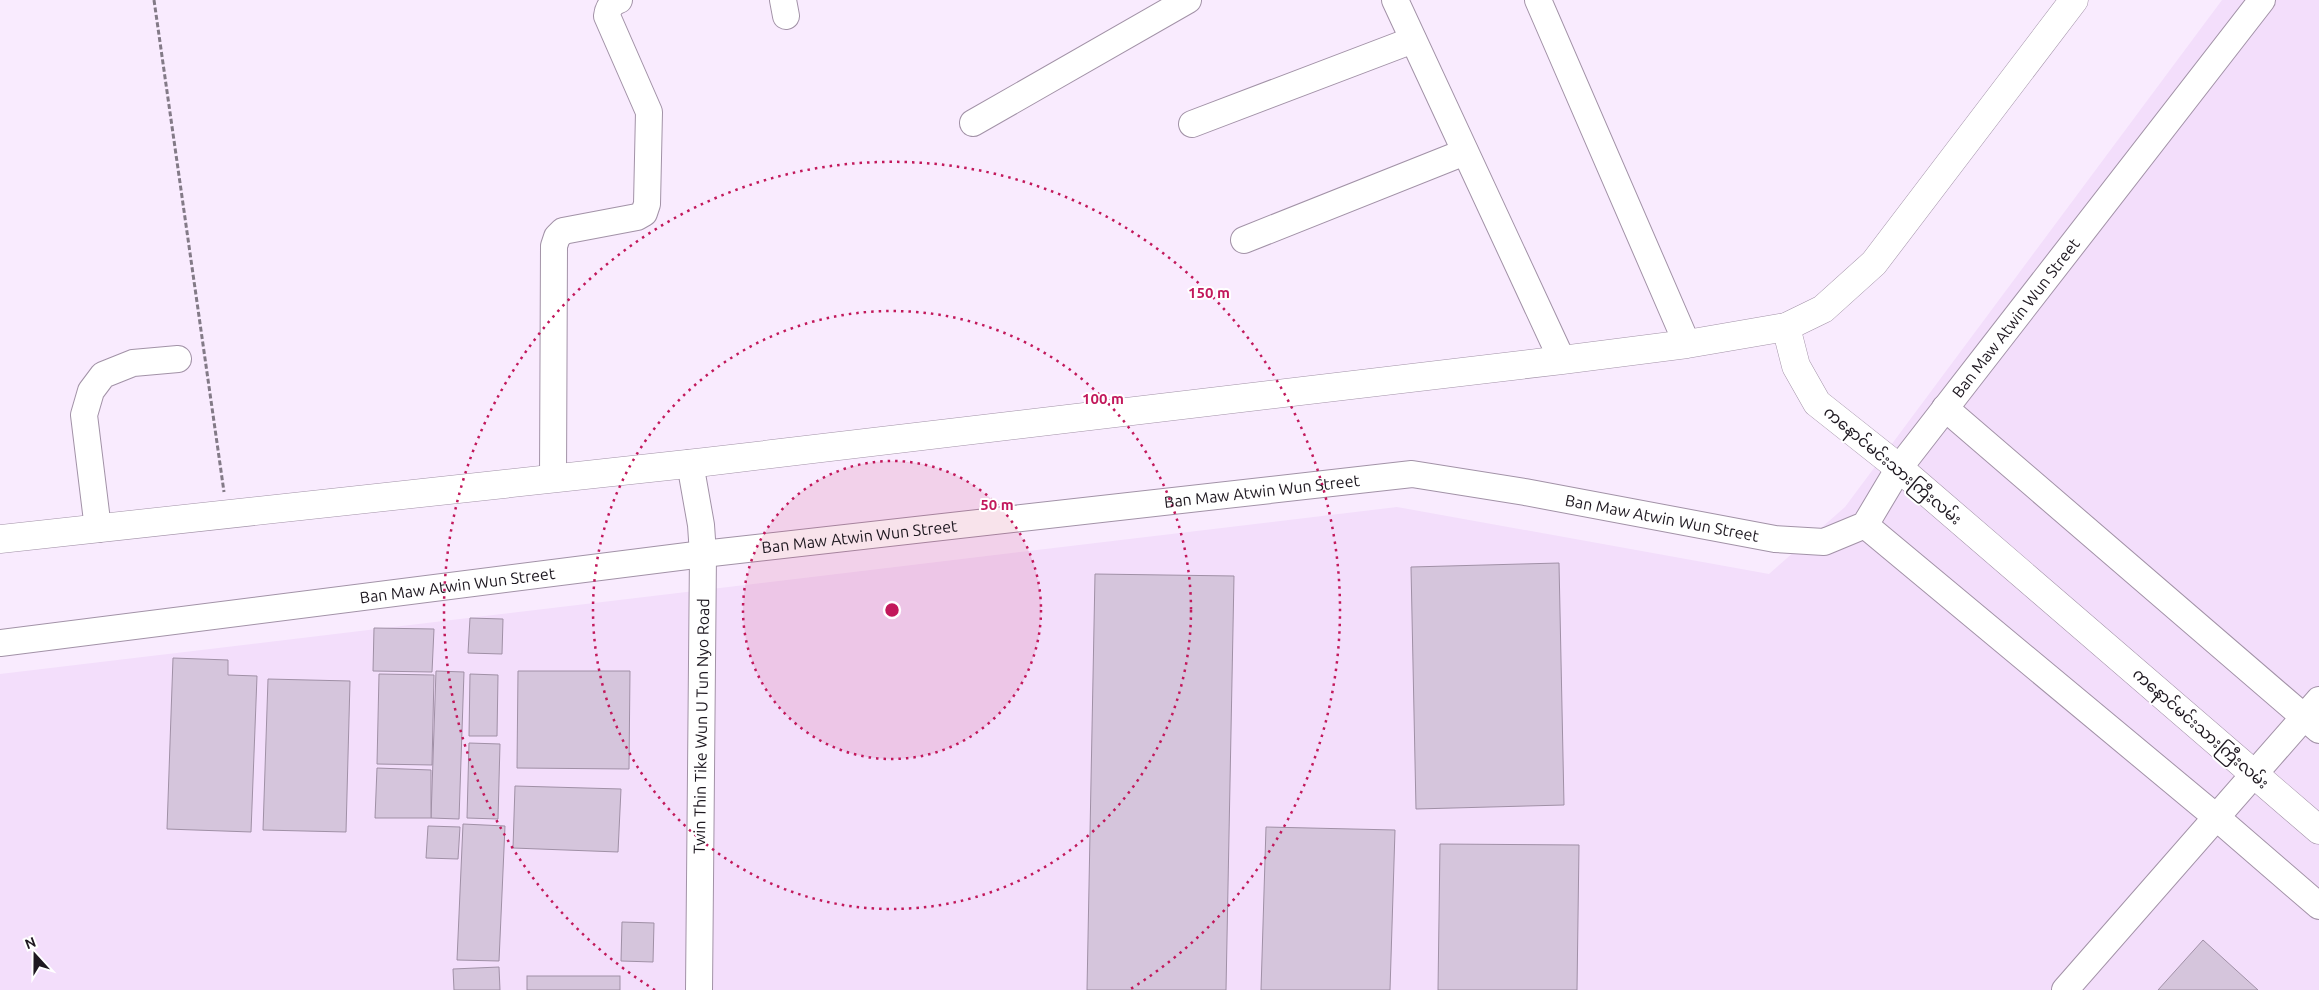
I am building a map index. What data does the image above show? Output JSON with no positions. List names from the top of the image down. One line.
{"streets":{"main road":["ကနောင်မင်းသားကြီးလမ်း"],"street":["Ban Maw Atwin Wun Street","Twin Thin Tike Wun U Tun Nyo Road"]},"crossings":[["Ban Maw Atwin Wun Street","ကနောင်မင်းသားကြီးလမ်း"],["Ban Maw Atwin Wun Street","Twin Thin Tike Wun U Tun Nyo Road"]],"north":"top","rings":["150 m","100 m","50 m"]}
